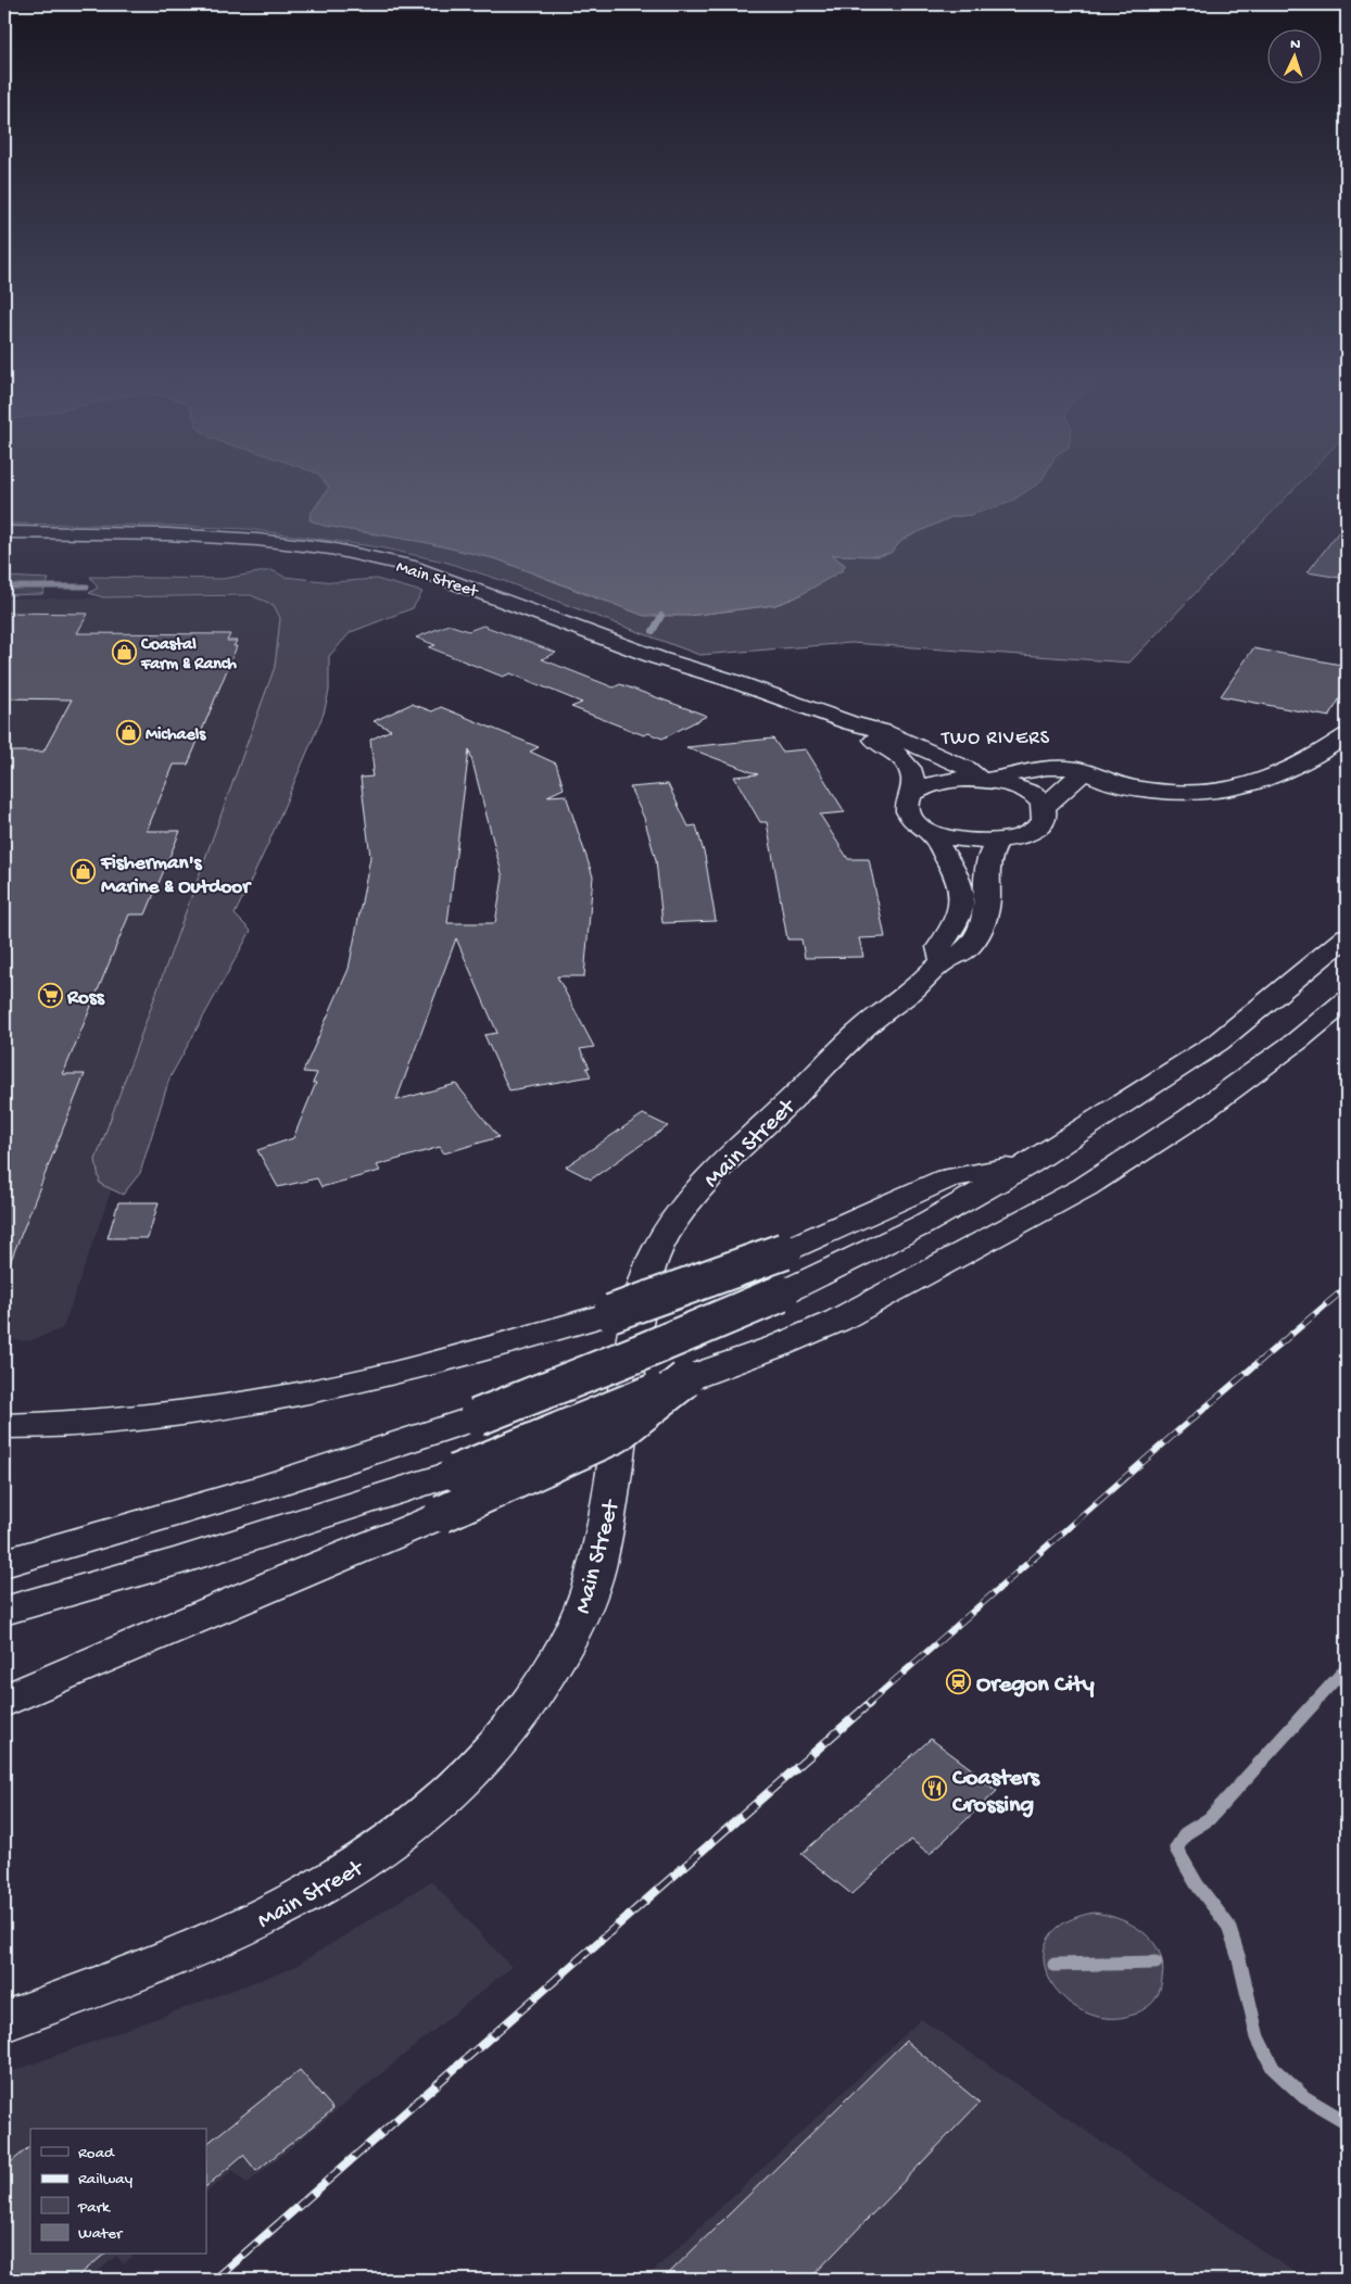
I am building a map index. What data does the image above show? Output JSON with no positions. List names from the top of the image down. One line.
{"streets":{"main road":["Main Street"]},"districts":["TWO RIVERS"],"places":{"shop":["Coastal Farm & Ranch","Michaels","Fisherman's Marine & Outdoor"],"supermarket":["Ross"],"station":["Oregon City"],"restaurant":["Coasters Crossing"]},"legend":["Road","Railway","Park","Water"],"north":"top"}
